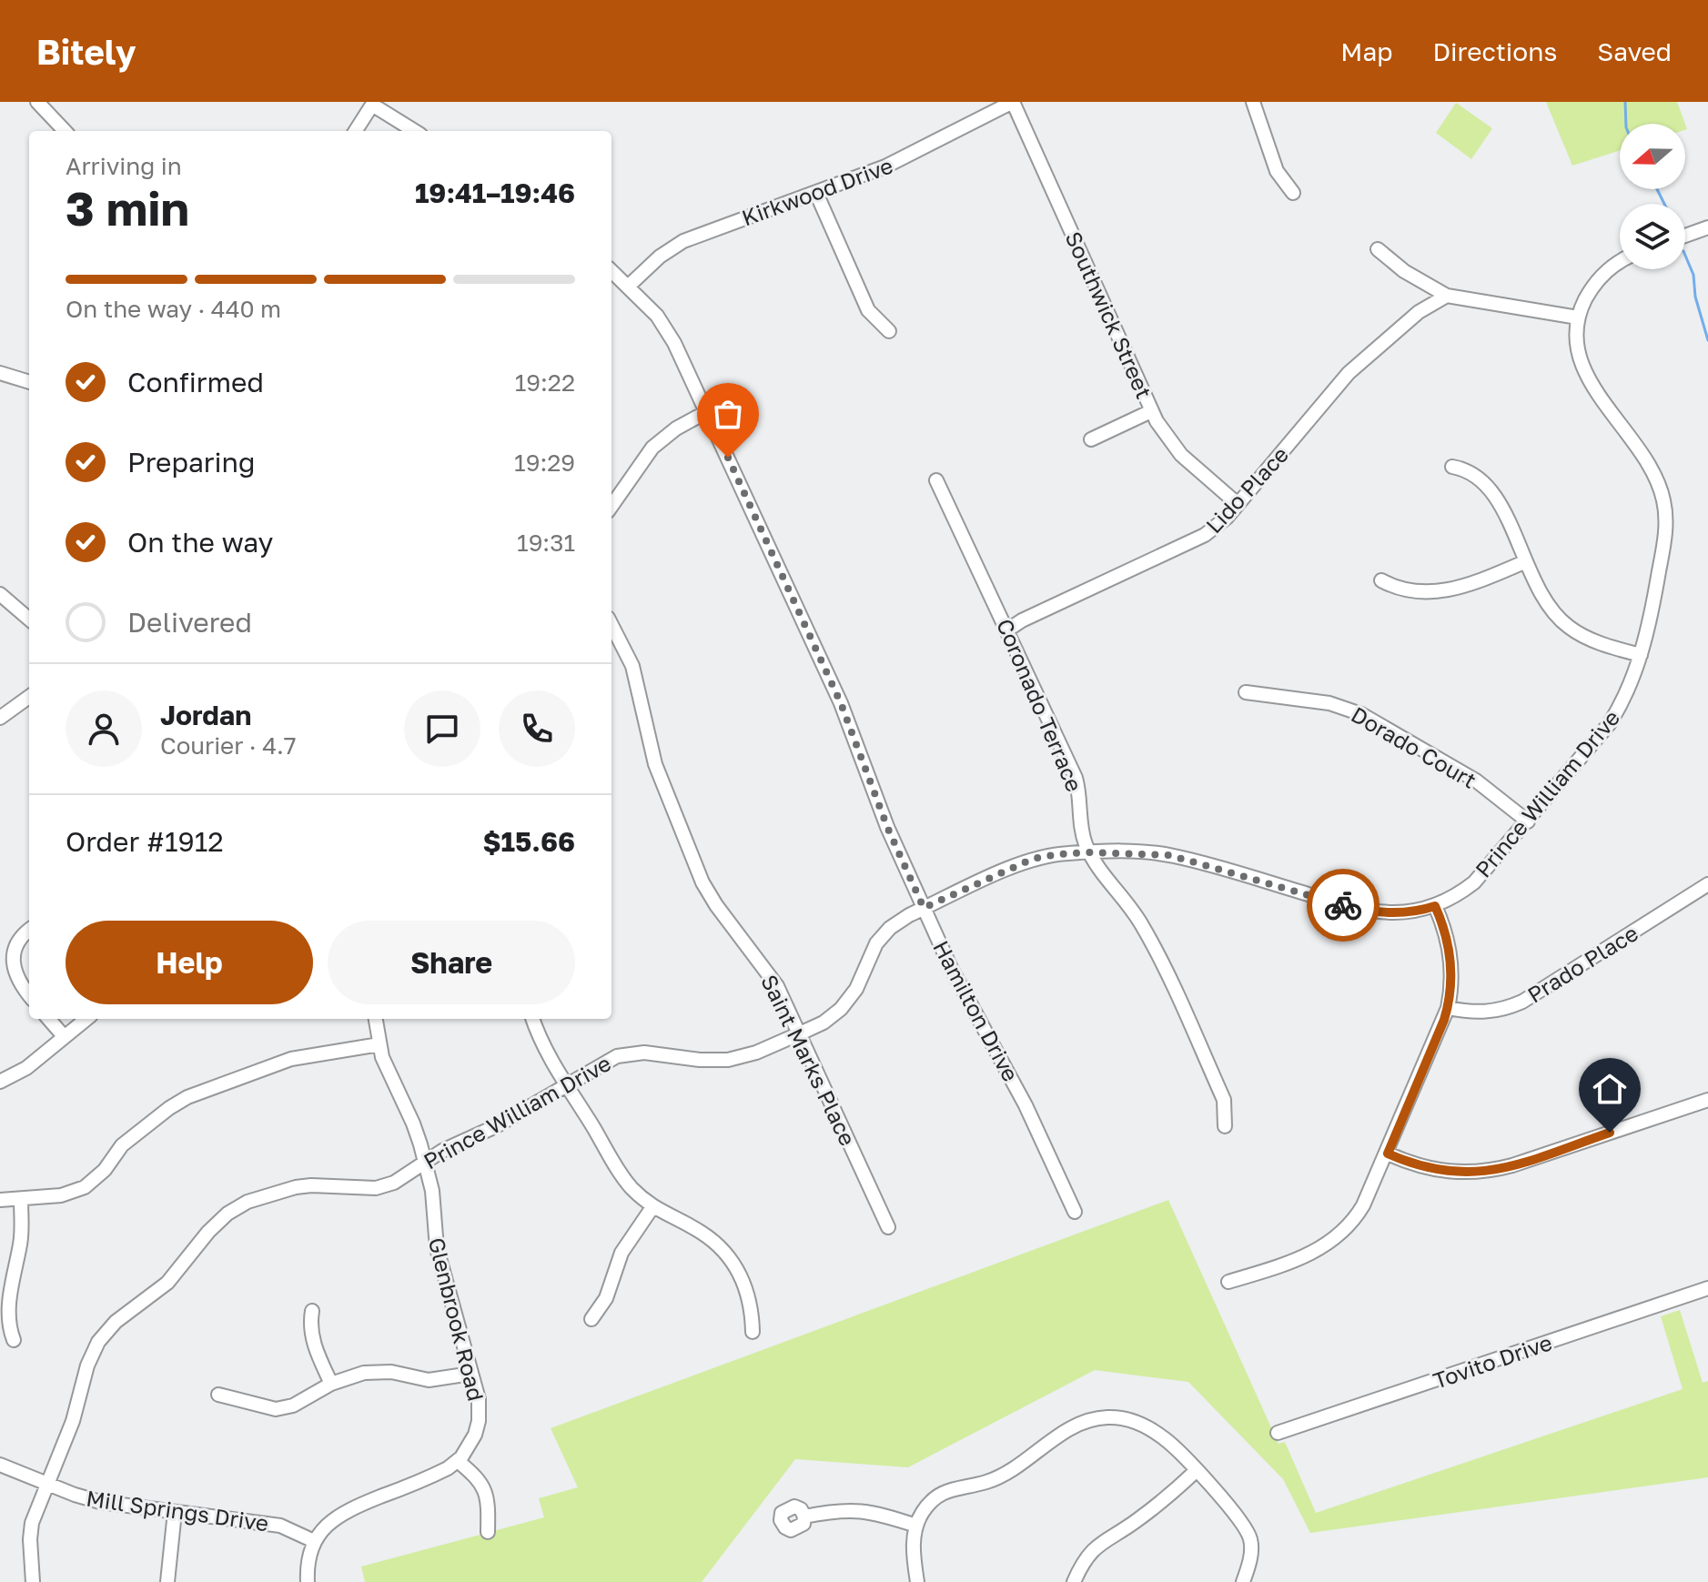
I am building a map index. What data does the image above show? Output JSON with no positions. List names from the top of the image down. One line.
{"streets":{"street":["Kirkwood Drive","Southwick Street","Lido Place","Coronado Terrace","Dorado Court","Prince William Drive","Prado Place","Hamilton Drive","Saint Marks Place","Glenbrook Road","Tovito Drive","Mill Springs Drive"]},"crossings":[["Kirkwood Drive","Southwick Street"],["Kirkwood Drive","Hamilton Drive"],["Southwick Street","Lido Place"],["Lido Place","Coronado Terrace"],["Coronado Terrace","Prince William Drive"],["Dorado Court","Prince William Drive"],["Prince William Drive","Hamilton Drive"],["Prince William Drive","Saint Marks Place"],["Prince William Drive","Glenbrook Road"],["Prince William Drive","Mill Springs Drive"]],"north":"left","page":{"header":"Bitely","nav":["Map","Directions","Saved"],"heading":["3 min","Arriving in","19:41–19:46"],"panel":["Jordan","Courier · 4.7","Order #1912","$15.66"],"bar":"On the way · 440 m","list":[["Confirmed","19:22"],["Preparing","19:29"],["On the way","19:31"],"Delivered"],"buttons":["Help","Share"]}}
